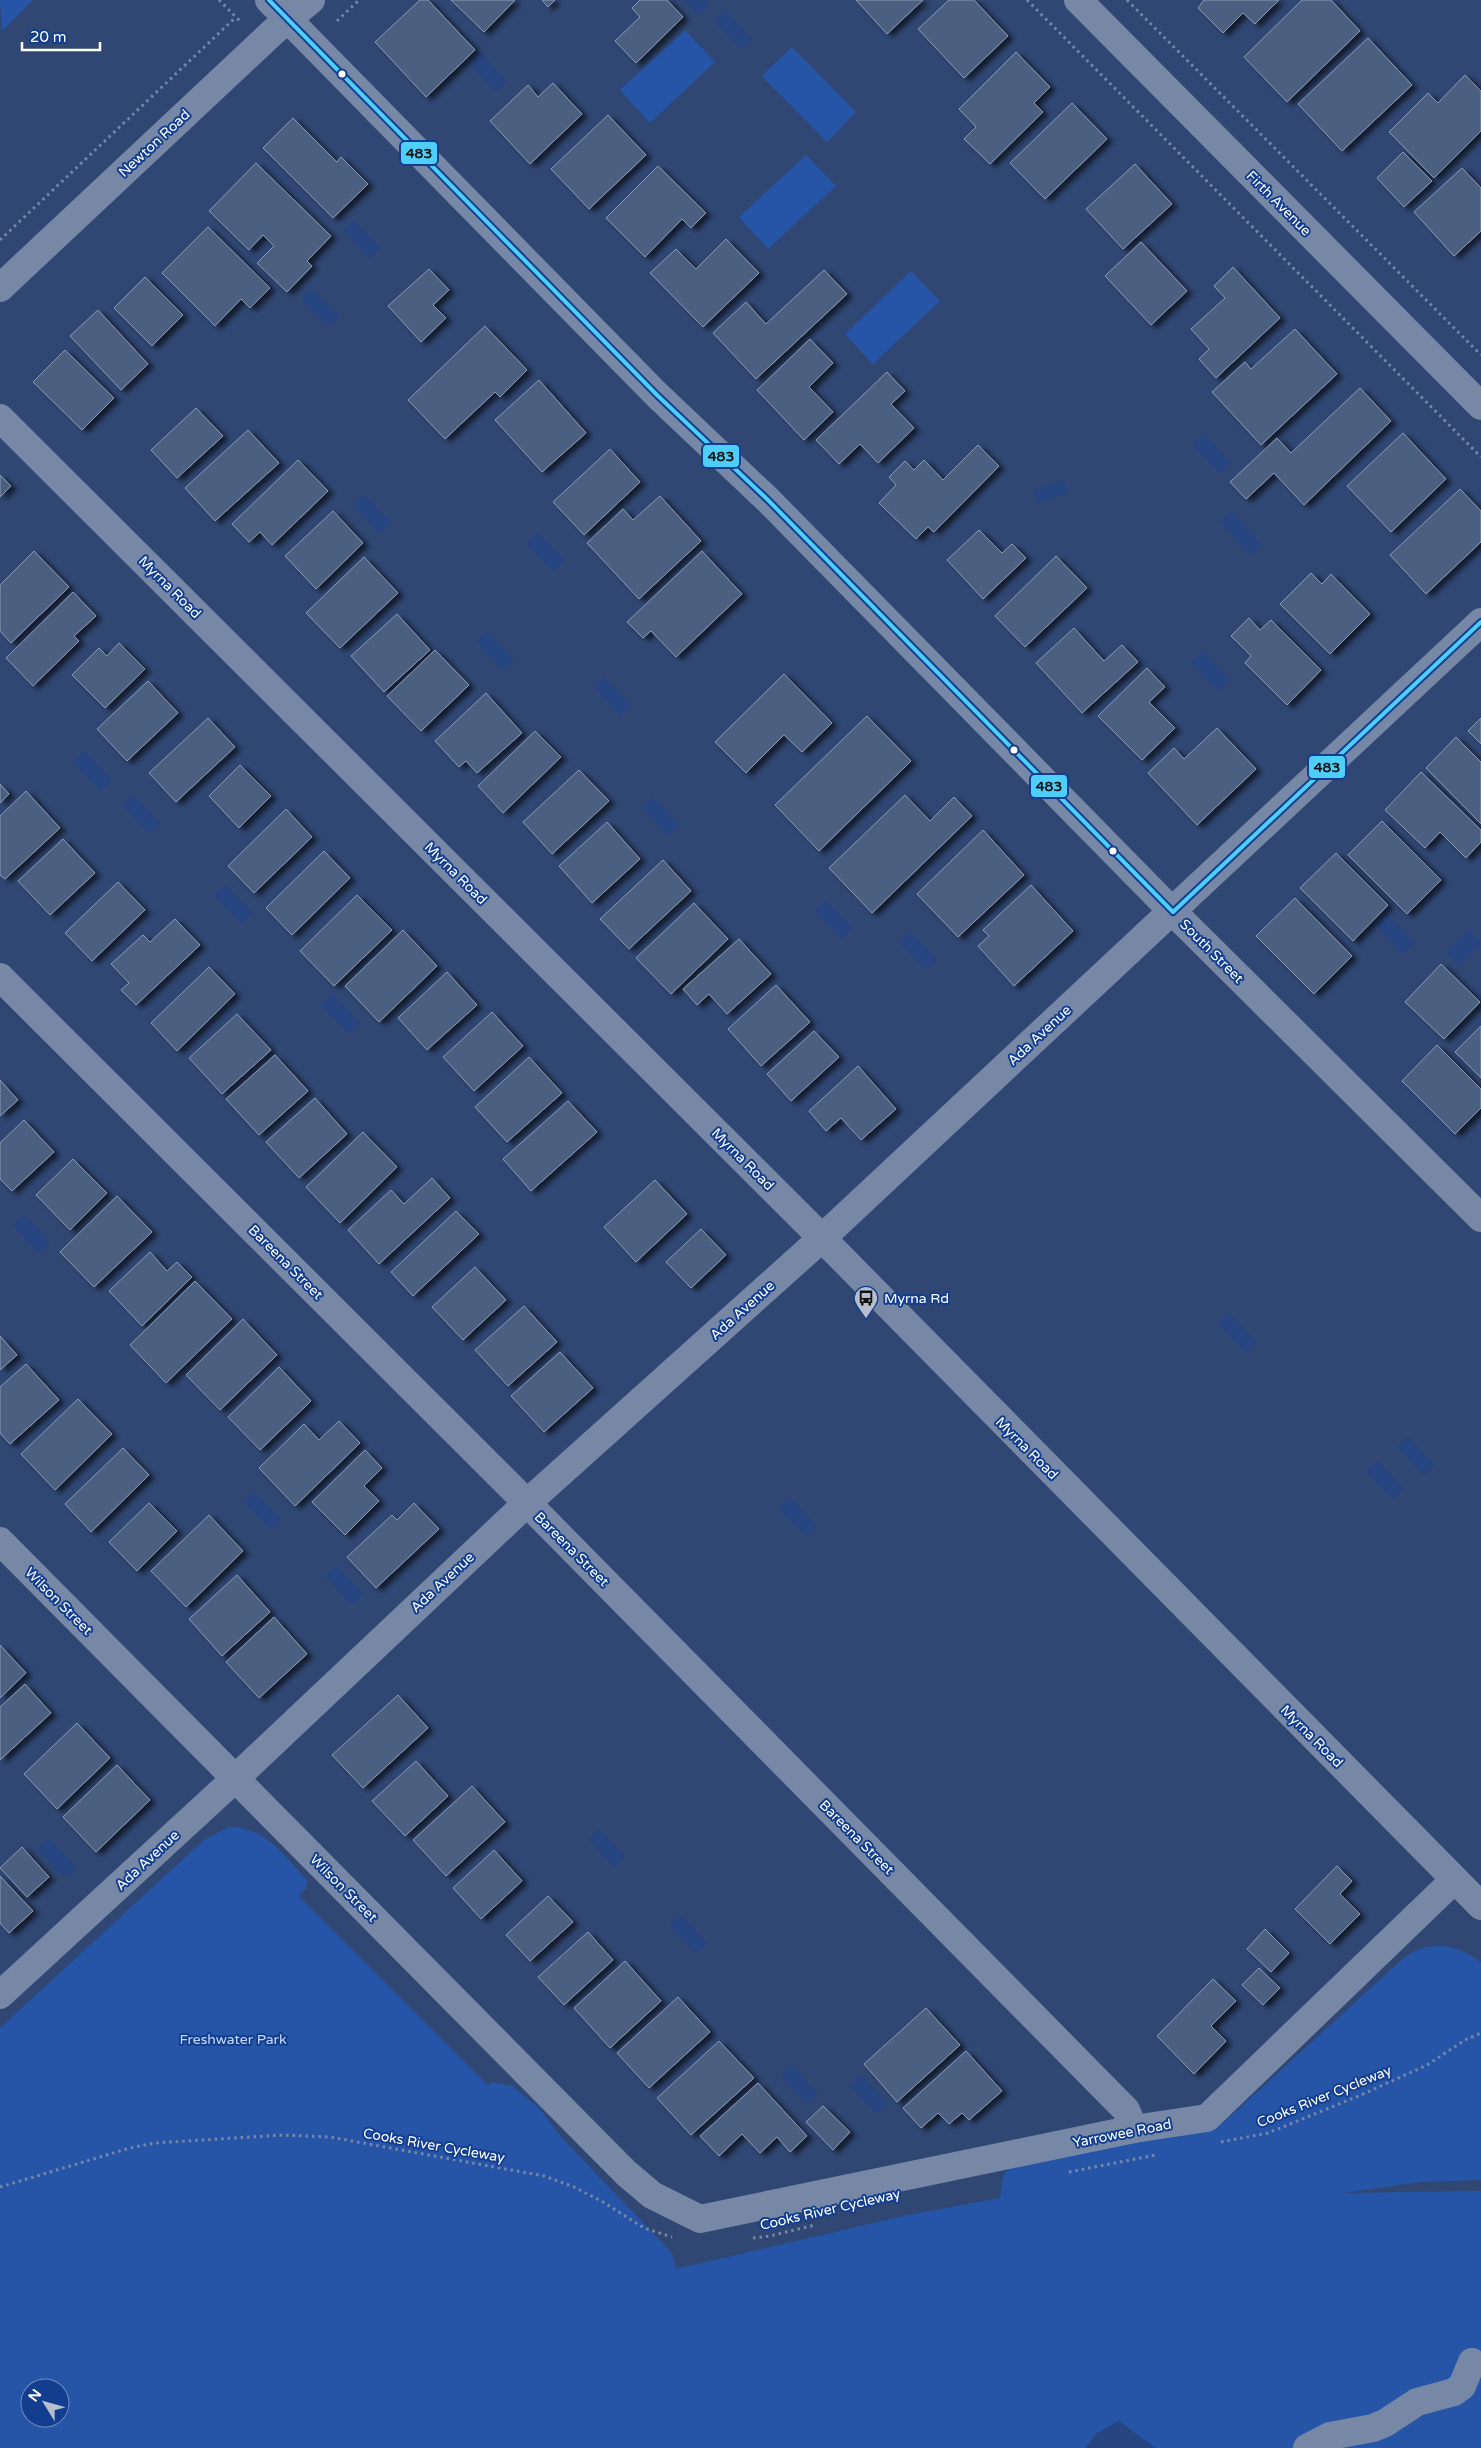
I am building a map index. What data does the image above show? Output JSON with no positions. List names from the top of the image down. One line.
{"streets":{"street":["Newton Road","Firth Avenue","Myrna Road","South Street","Ada Avenue","Bareena Street","Wilson Street","Yarrowee Road"],"path":["Cooks River Cycleway"]},"crossings":[["Newton Road","South Street"],["Myrna Road","Ada Avenue"],["Myrna Road","Yarrowee Road"],["South Street","Ada Avenue"],["Ada Avenue","Bareena Street"],["Ada Avenue","Wilson Street"],["Bareena Street","Yarrowee Road"],["Wilson Street","Yarrowee Road"]],"parks":["Freshwater Park"],"places":{"bus stop":["Myrna Rd"]},"lines":["transit line 483"],"scale_bar":"20 m","north":"top left"}
